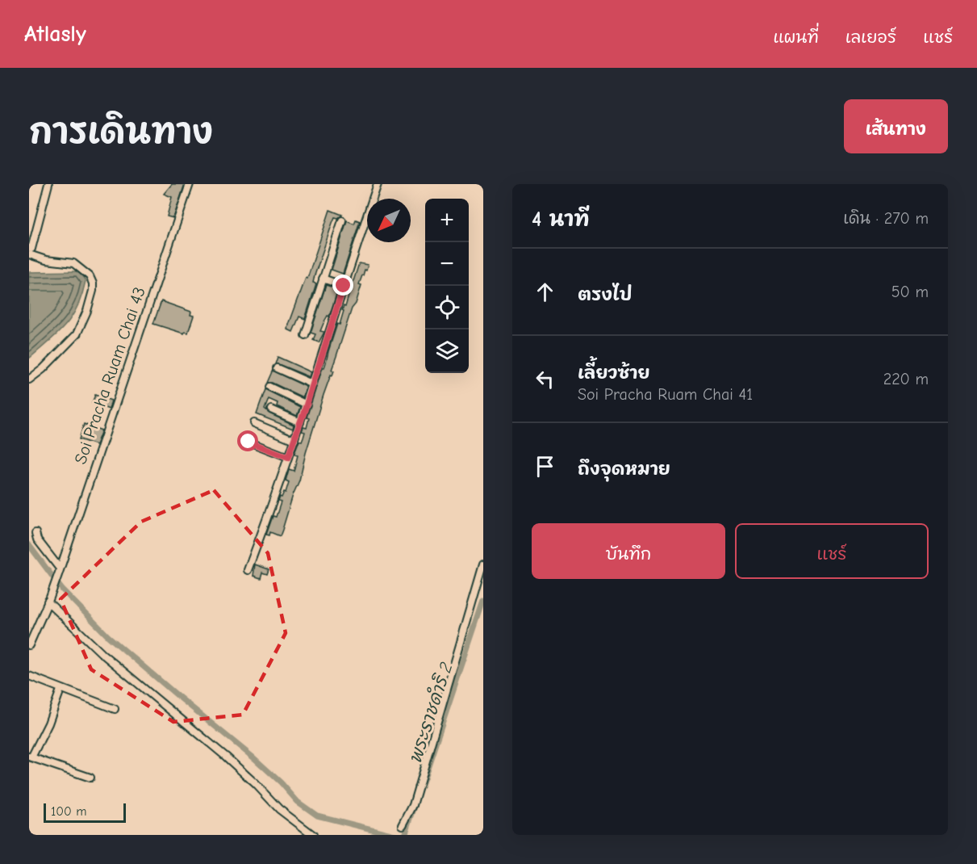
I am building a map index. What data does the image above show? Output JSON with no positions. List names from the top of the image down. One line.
{"streets":{"street":["Soi Pracha Ruam Chai 43"]},"water":["พระราชดำริ 2"],"scale_bar":"100 m","north":"bottom left","page":{"header":"Atlasly","nav":["แผนที่","เลเยอร์","แชร์"],"title":"การเดินทาง","buttons":["เส้นทาง",["บันทึก","แชร์"]],"heading":["4 นาที","เดิน · 270 m"],"map_buttons":["+","−"],"list":[["ตรงไป","50 m"],["เลี้ยวซ้าย","Soi Pracha Ruam Chai 41","220 m"],"ถึงจุดหมาย"],"scale":"100 m"}}
